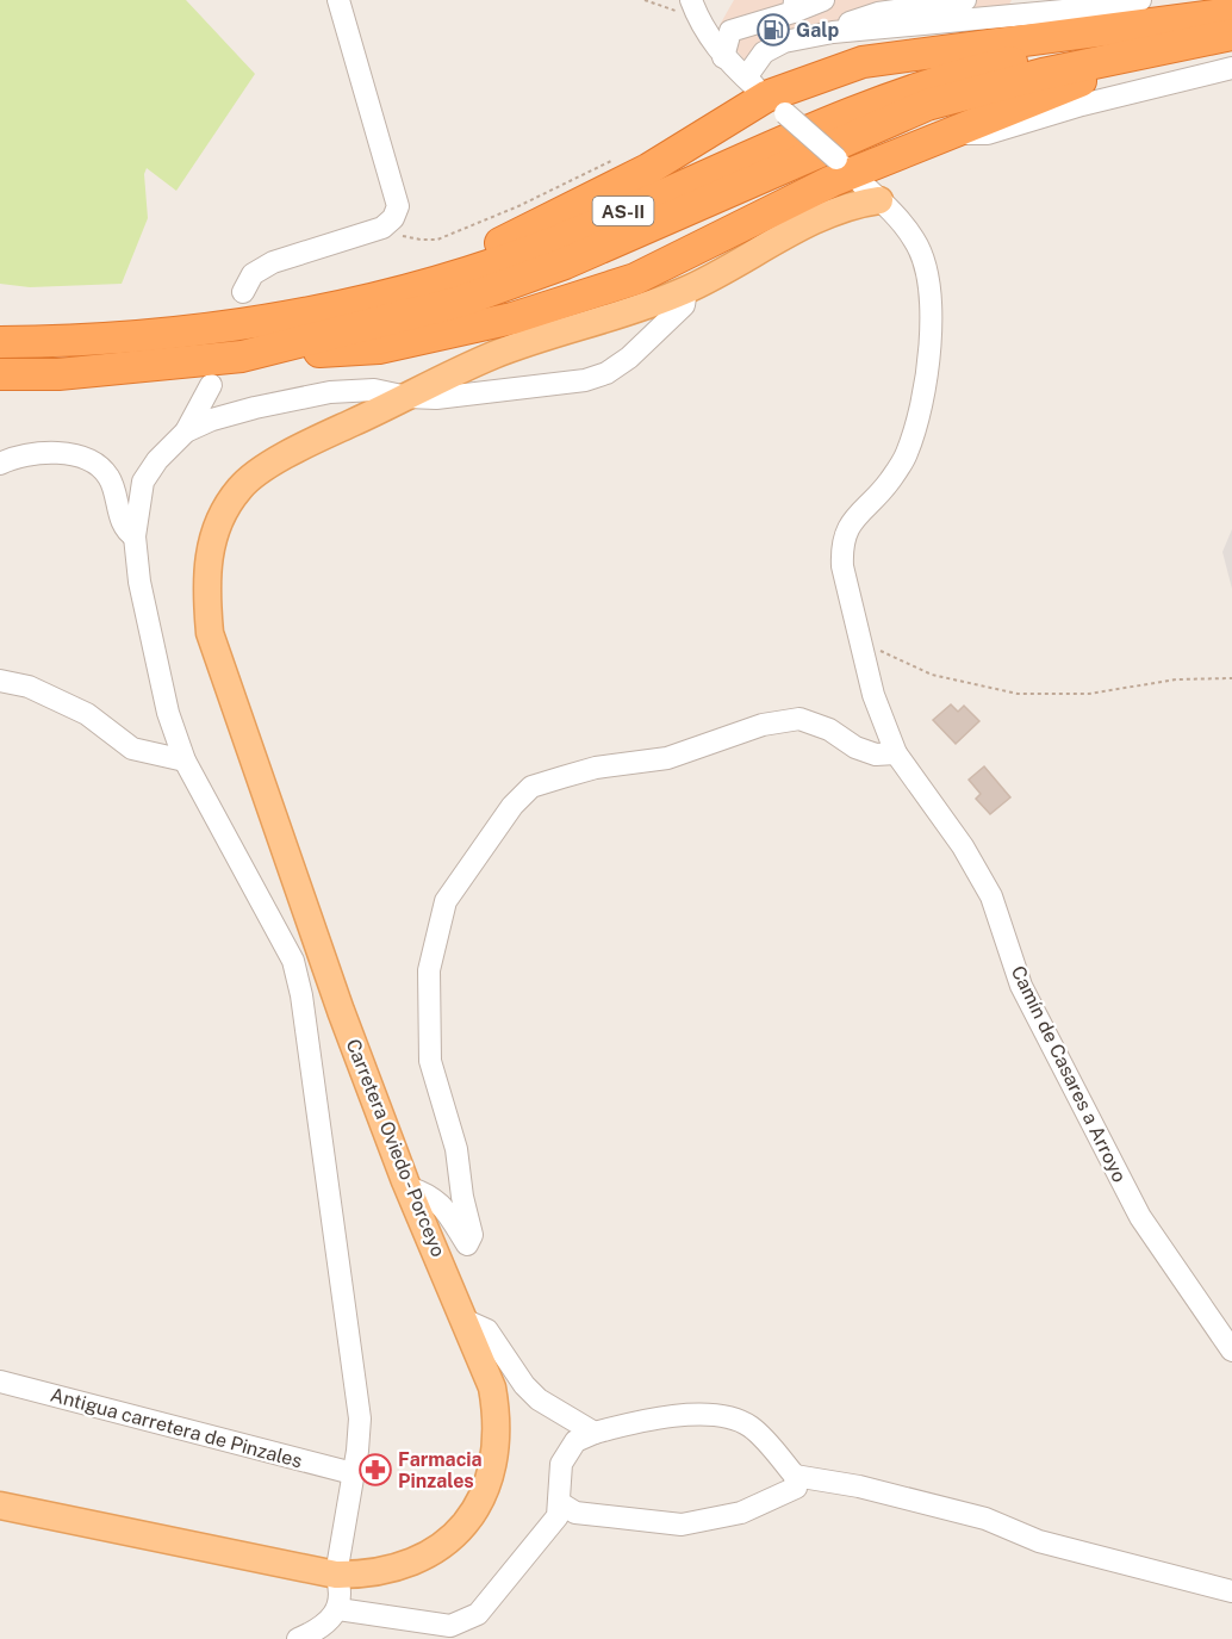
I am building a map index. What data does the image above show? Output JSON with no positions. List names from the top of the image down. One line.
{"streets":{"highway":["AS-II"],"main road":["Carretera Oviedo - Porceyo"],"street":["Camín de Casares a Arroyo","Antigua carretera de Pinzales"]},"crossings":[["Camín de Casares a Arroyo","Carretera Oviedo - Porceyo"]],"places":{"fuel station":["Galp"],"pharmacy":["Farmacia Pinzales"]}}
